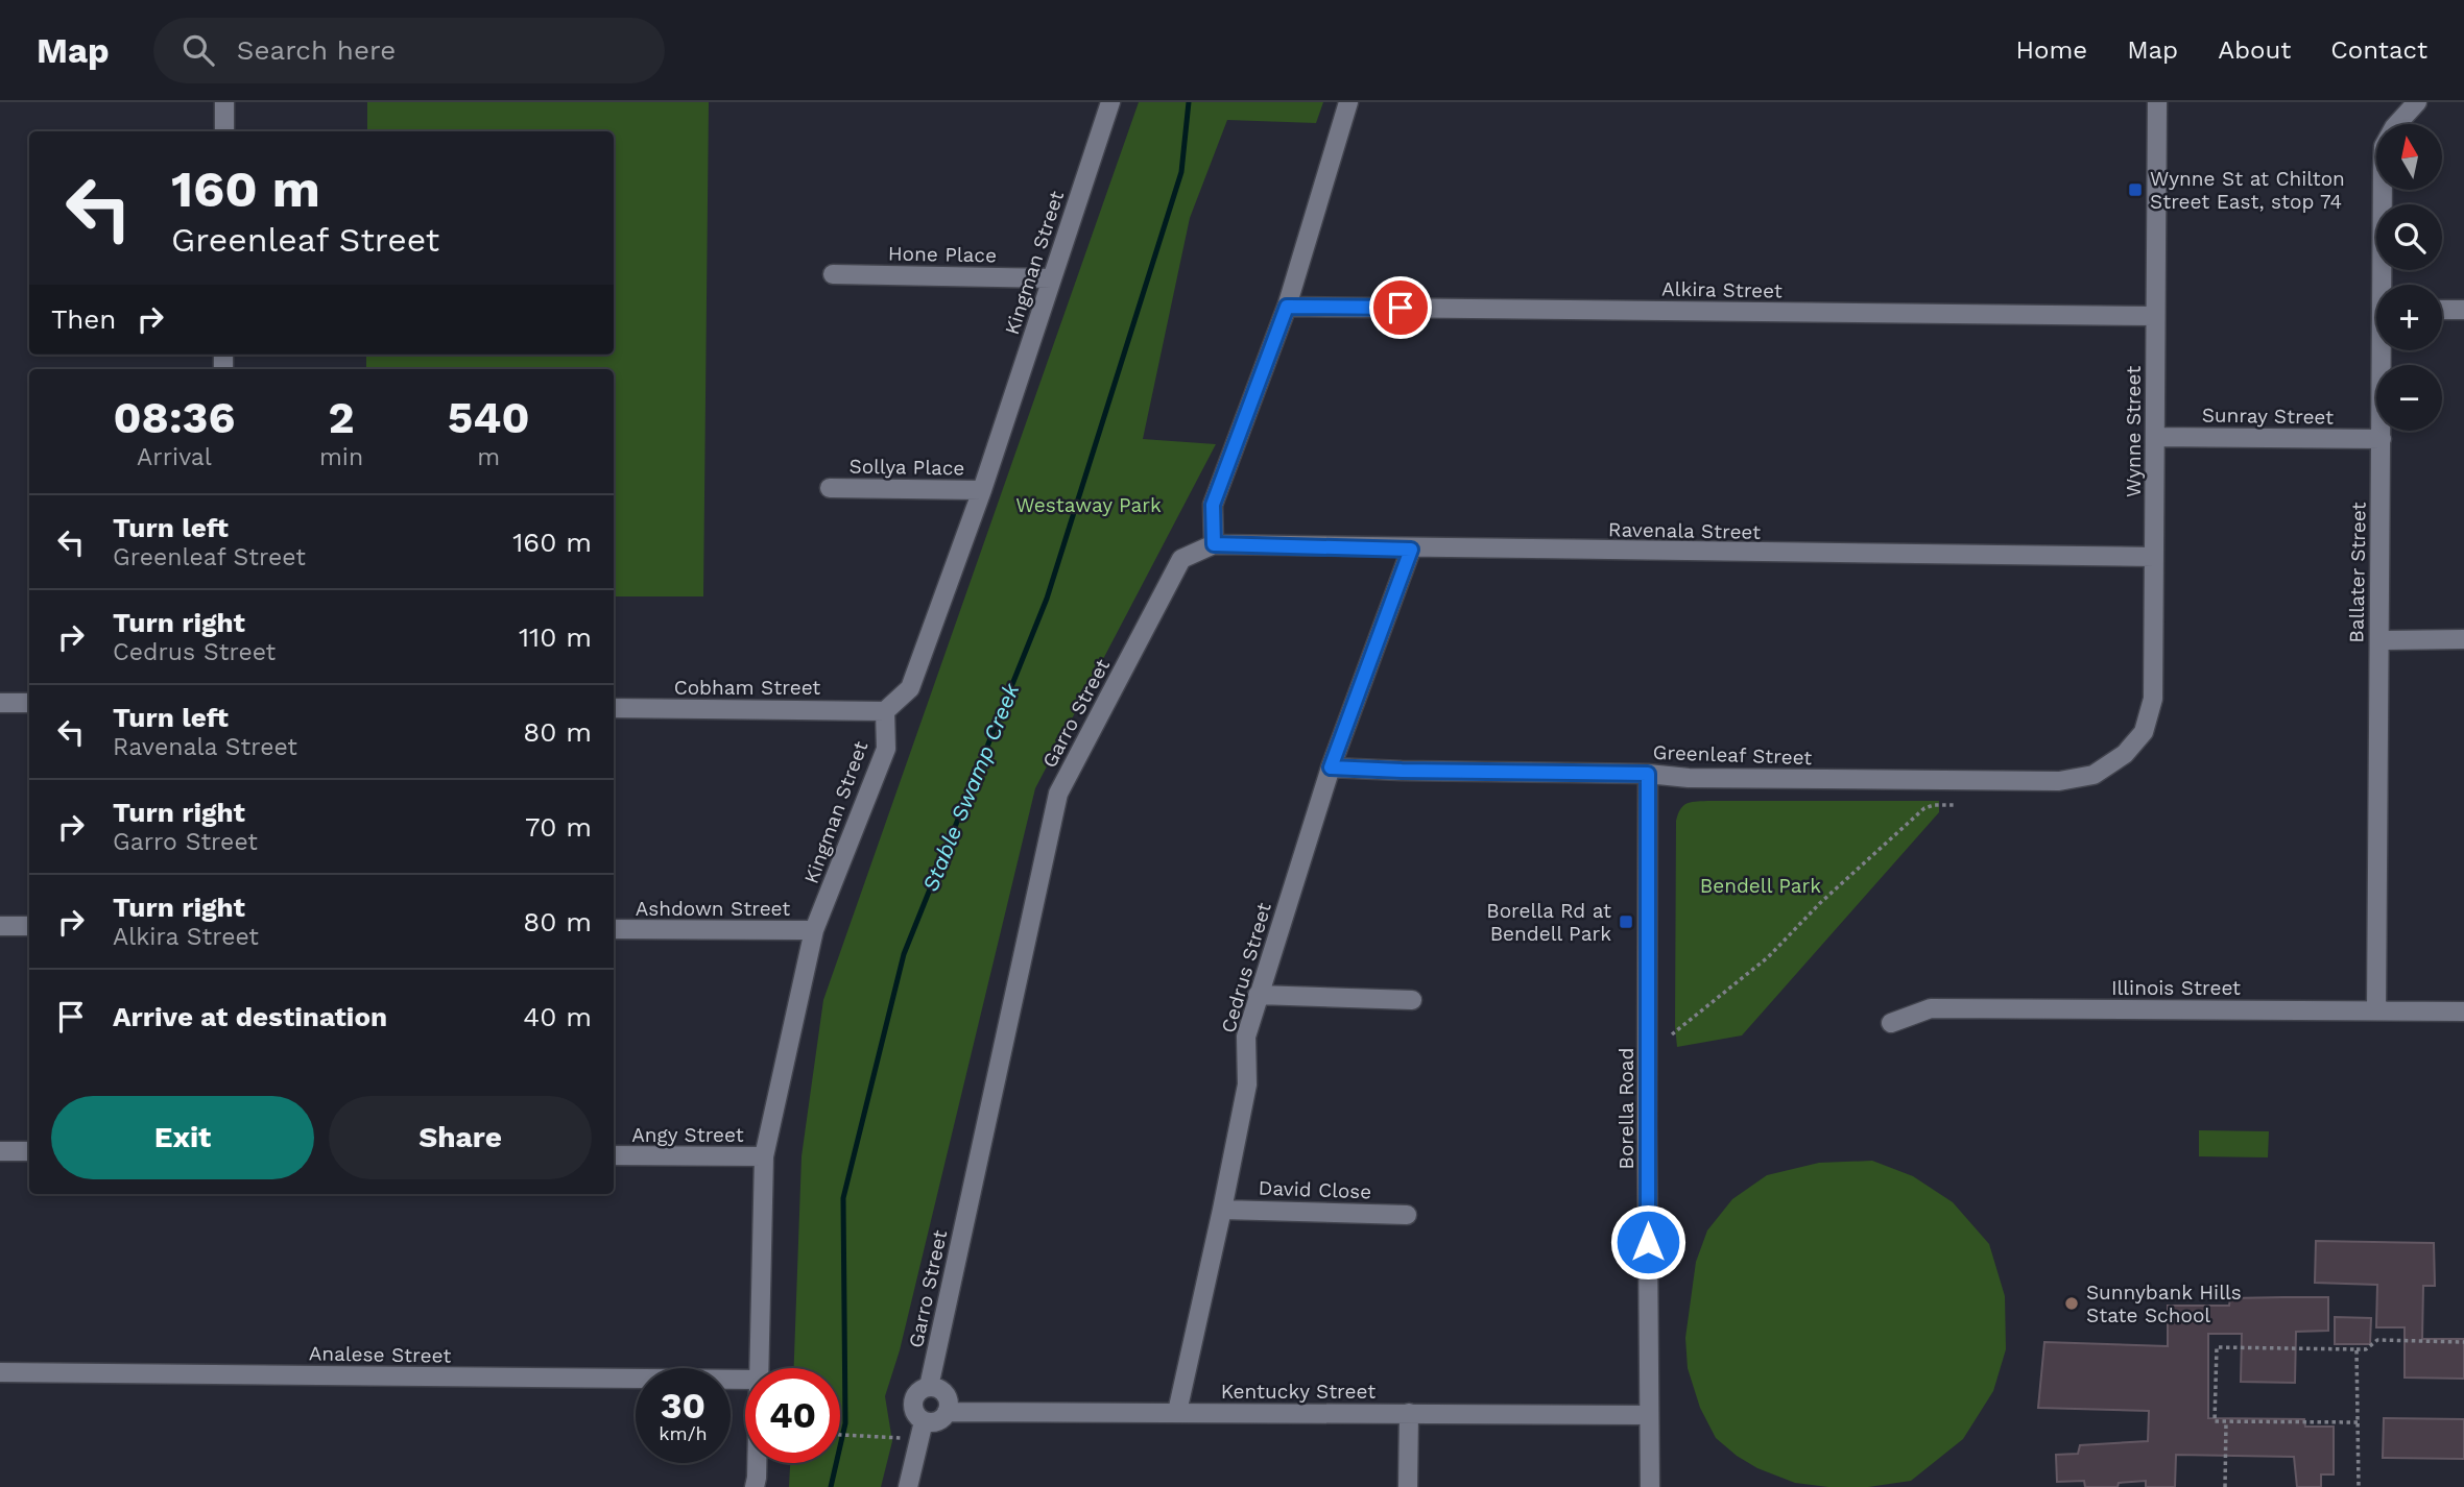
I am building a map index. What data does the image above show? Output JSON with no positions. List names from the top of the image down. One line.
{"streets":{"street":["Hone Place","Kingman Street","Alkira Street","Sunray Street","Wynne Street","Sollya Place","Ravenala Street","Ballater Street","Cobham Street","Garro Street","Greenleaf Street","Ashdown Street","Cedrus Street","Illinois Street","Borella Road","Angy Street","David Close","Analese Street","Kentucky Street"]},"crossings":[["Hone Place","Kingman Street"],["Kingman Street","Sollya Place"],["Kingman Street","Cobham Street"],["Kingman Street","Ashdown Street"],["Kingman Street","Angy Street"],["Alkira Street","Wynne Street"],["Sunray Street","Wynne Street"],["Sunray Street","Ballater Street"],["Wynne Street","Ravenala Street"],["Wynne Street","Greenleaf Street"],["Ravenala Street","Garro Street"],["Ravenala Street","Cedrus Street"],["Ballater Street","Illinois Street"],["Garro Street","Kentucky Street"],["Greenleaf Street","Cedrus Street"],["Greenleaf Street","Borella Road"],["Cedrus Street","David Close"],["Cedrus Street","Kentucky Street"],["Borella Road","Kentucky Street"]],"water":["Stable Swamp Creek"],"parks":["Westaway Park","Bendell Park"],"places":{"transit":["Wynne St at Chilton Street East, stop 74","Borella Rd at Bendell Park"],"other":["Sunnybank Hills State School"]},"north":"top","page":{"header":"Map","search":"Search here","nav":["Home","Map","About","Contact"],"map_buttons":["+","−"],"turn":["160 m","Greenleaf Street"],"then":"Then","eta":["08:36","Arrival","2","min","540","m"],"list":[{"name":"Turn left","note":"Greenleaf Street","value":"160 m"},{"name":"Turn right","note":"Cedrus Street","value":"110 m"},{"name":"Turn left","note":"Ravenala Street","value":"80 m"},{"name":"Turn right","note":"Garro Street","value":"70 m"},{"name":"Turn right","note":"Alkira Street","value":"80 m"},{"name":"Arrive at destination","value":"40 m"}],"buttons":["Exit","Share"],"speed":"30 km/h","limit":"40"}}
